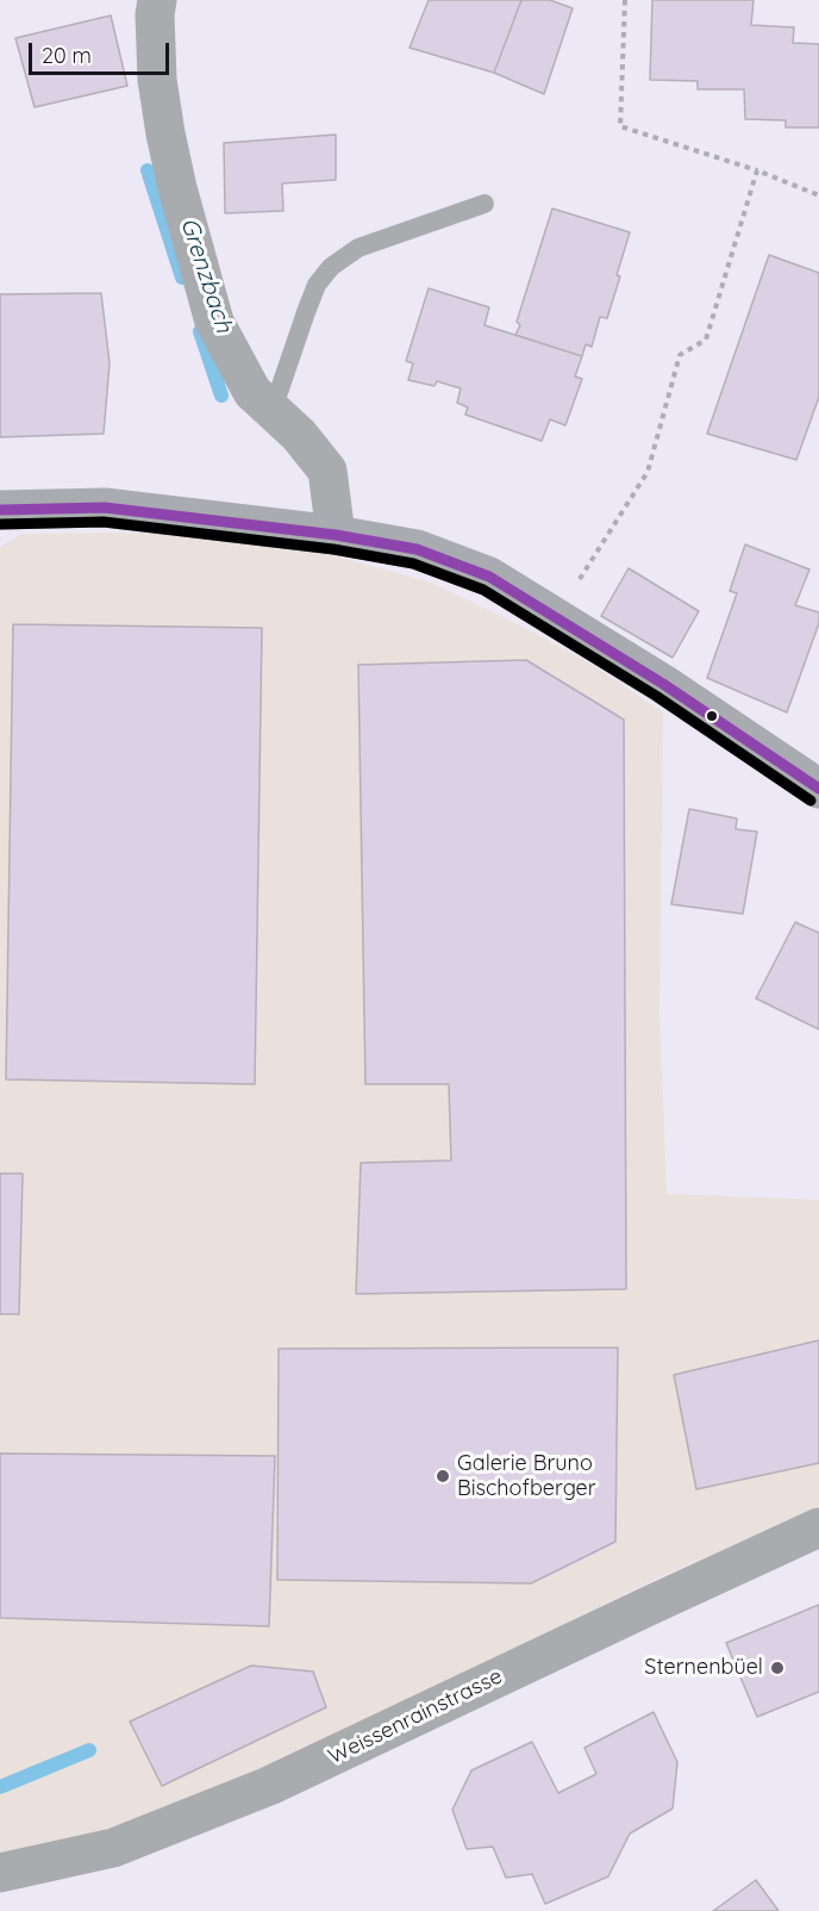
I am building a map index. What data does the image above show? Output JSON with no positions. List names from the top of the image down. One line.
{"streets":{"street":["Weissenrainstrasse"]},"water":["Grenzbach"],"places":["Galerie Bruno Bischofberger","Sternenbüel"],"scale_bar":"20 m"}
